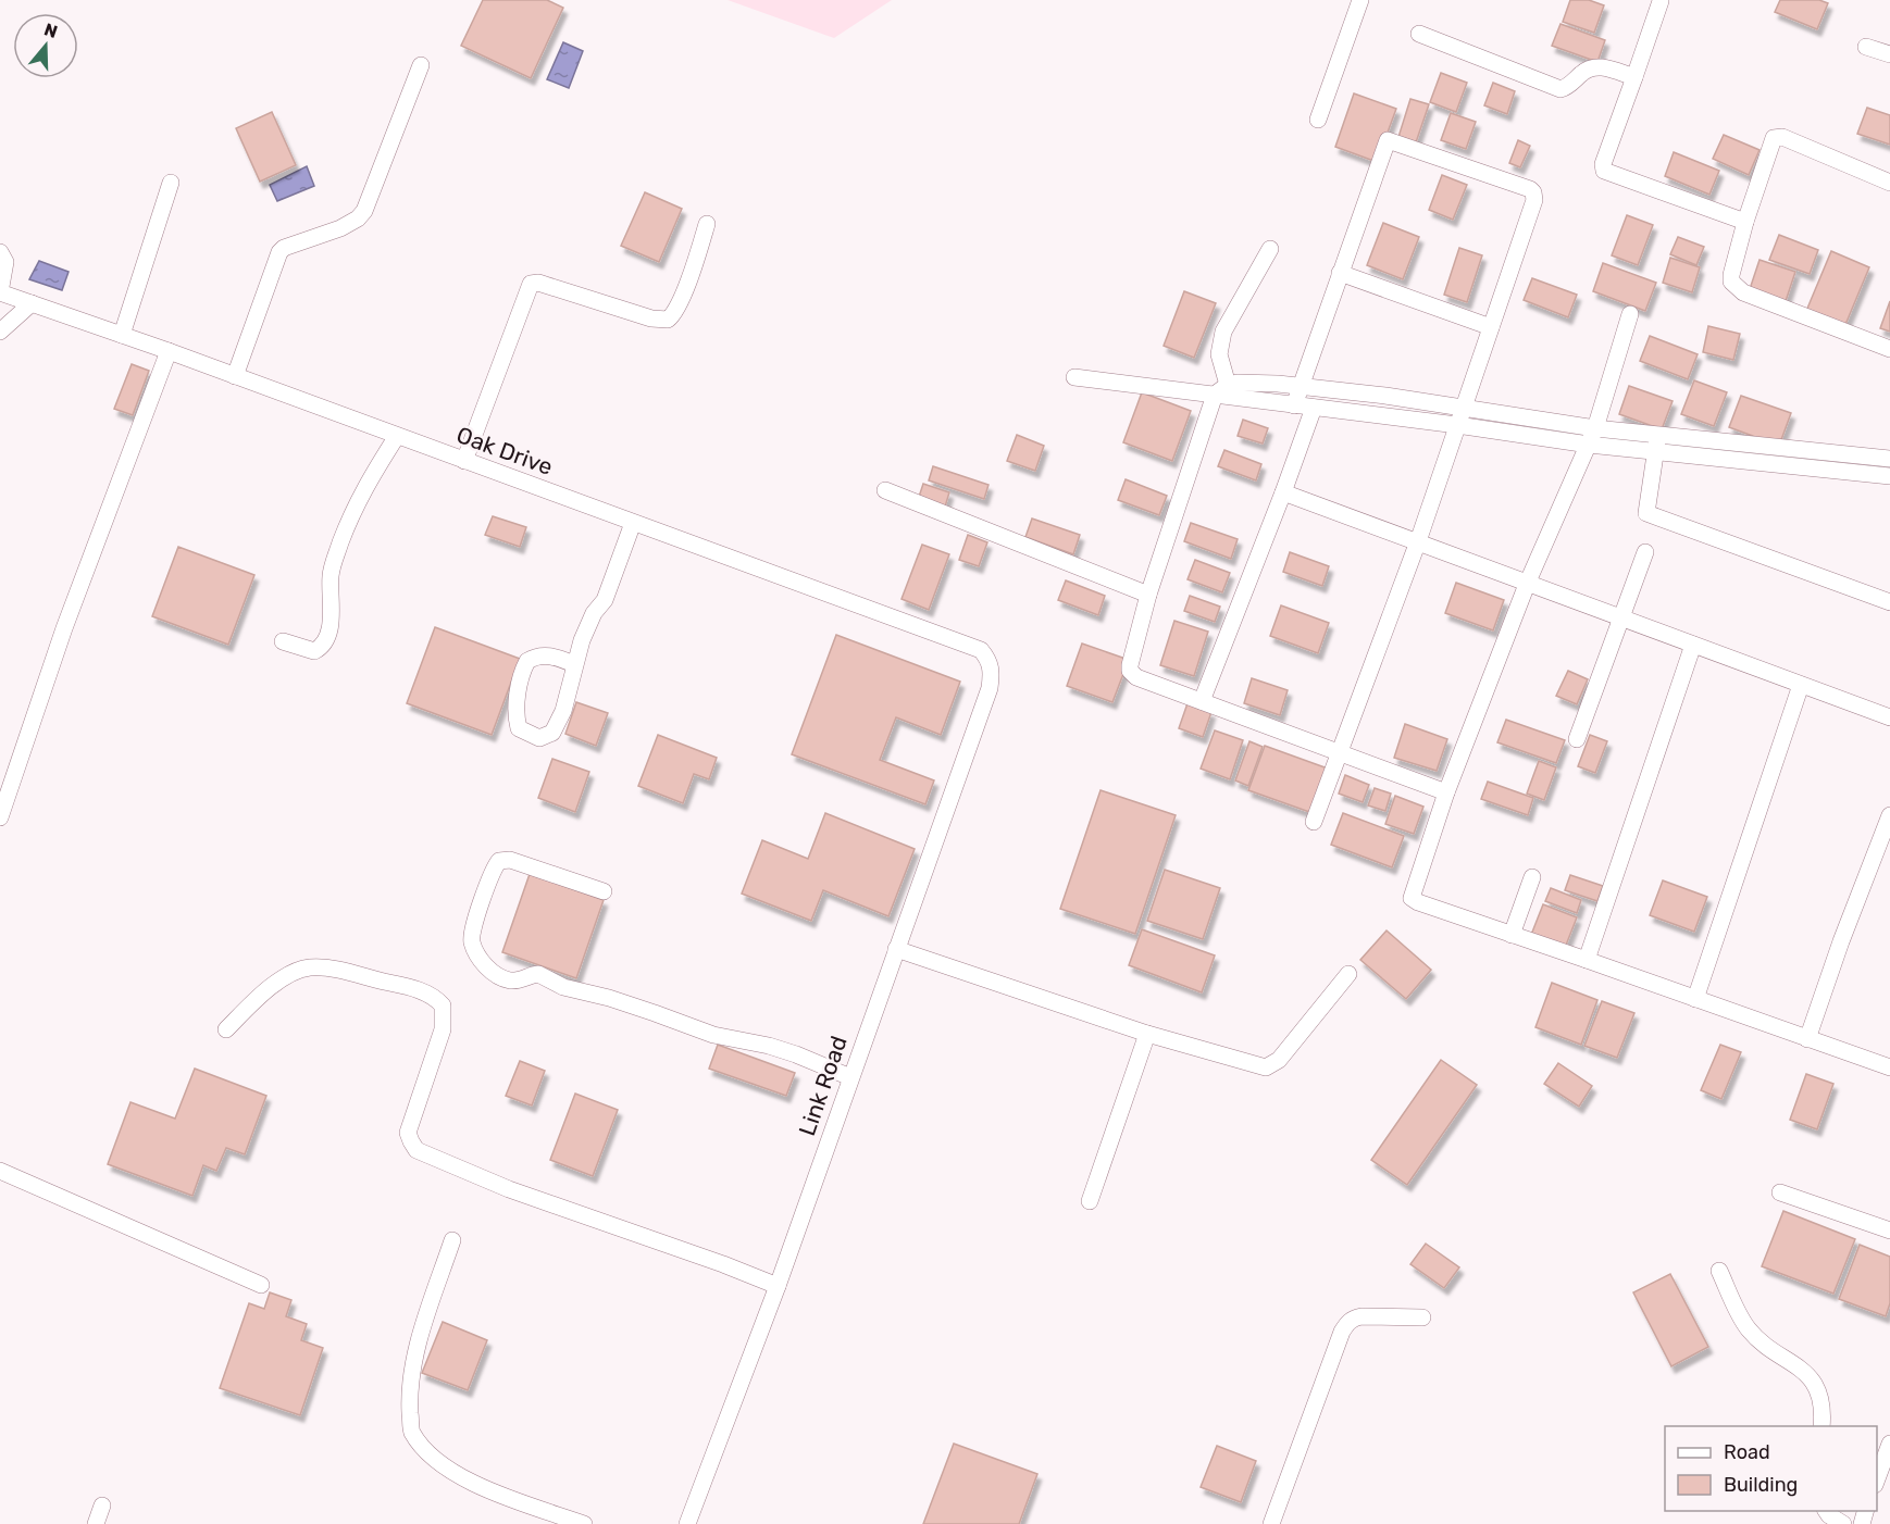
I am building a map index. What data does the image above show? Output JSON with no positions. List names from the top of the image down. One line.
{"streets":{"street":["Oak Drive","Link Road"]},"crossings":[["Oak Drive","Link Road"]],"legend":["Road","Building"],"north":"top"}
